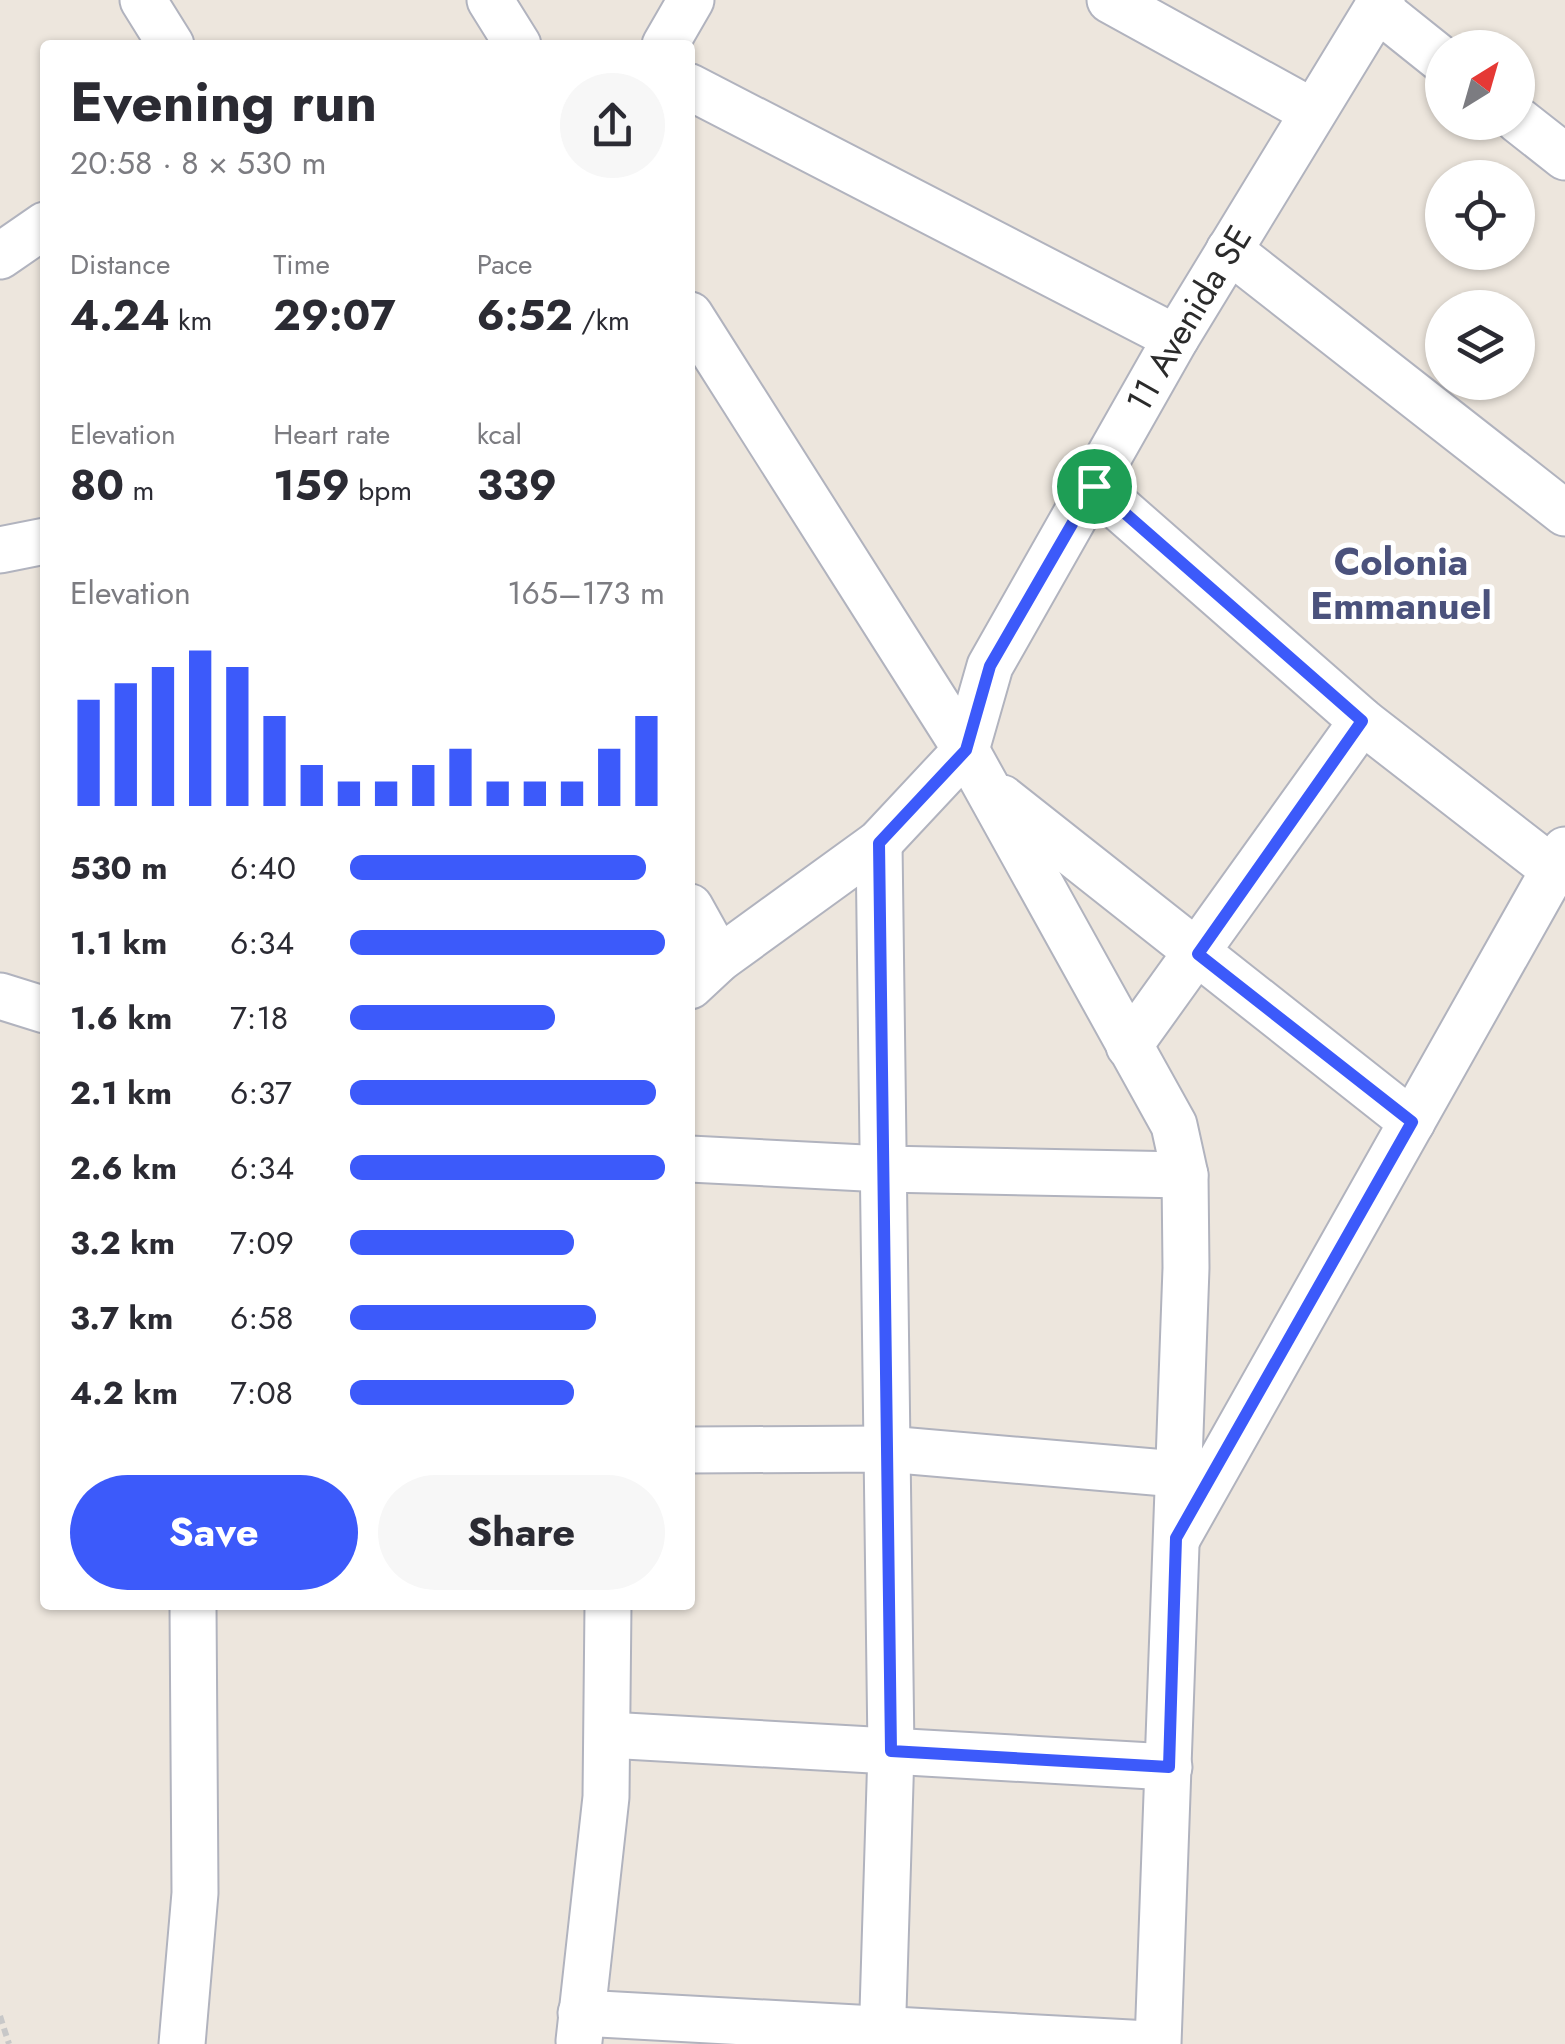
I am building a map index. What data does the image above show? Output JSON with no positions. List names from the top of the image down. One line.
{"streets":{"street":["11 Avenida SE"]},"districts":["Colonia Emmanuel"],"north":"top right","page":{"heading":["Evening run","20:58 · 8 × 530 m"],"stats":[["Distance","4.24 km"],["Time","29:07"],["Pace","6:52 /km"],["Elevation","80 m"],["Heart rate","159 bpm"],["kcal","339"]],"chart":["Elevation","165–173 m"],"list":[{"name":"530 m","note":"6:40"},{"name":"1.1 km","note":"6:34"},{"name":"1.6 km","note":"7:18"},{"name":"2.1 km","note":"6:37"},{"name":"2.6 km","note":"6:34"},{"name":"3.2 km","note":"7:09"},{"name":"3.7 km","note":"6:58"},{"name":"4.2 km","note":"7:08"}],"buttons":["Save","Share"]}}
